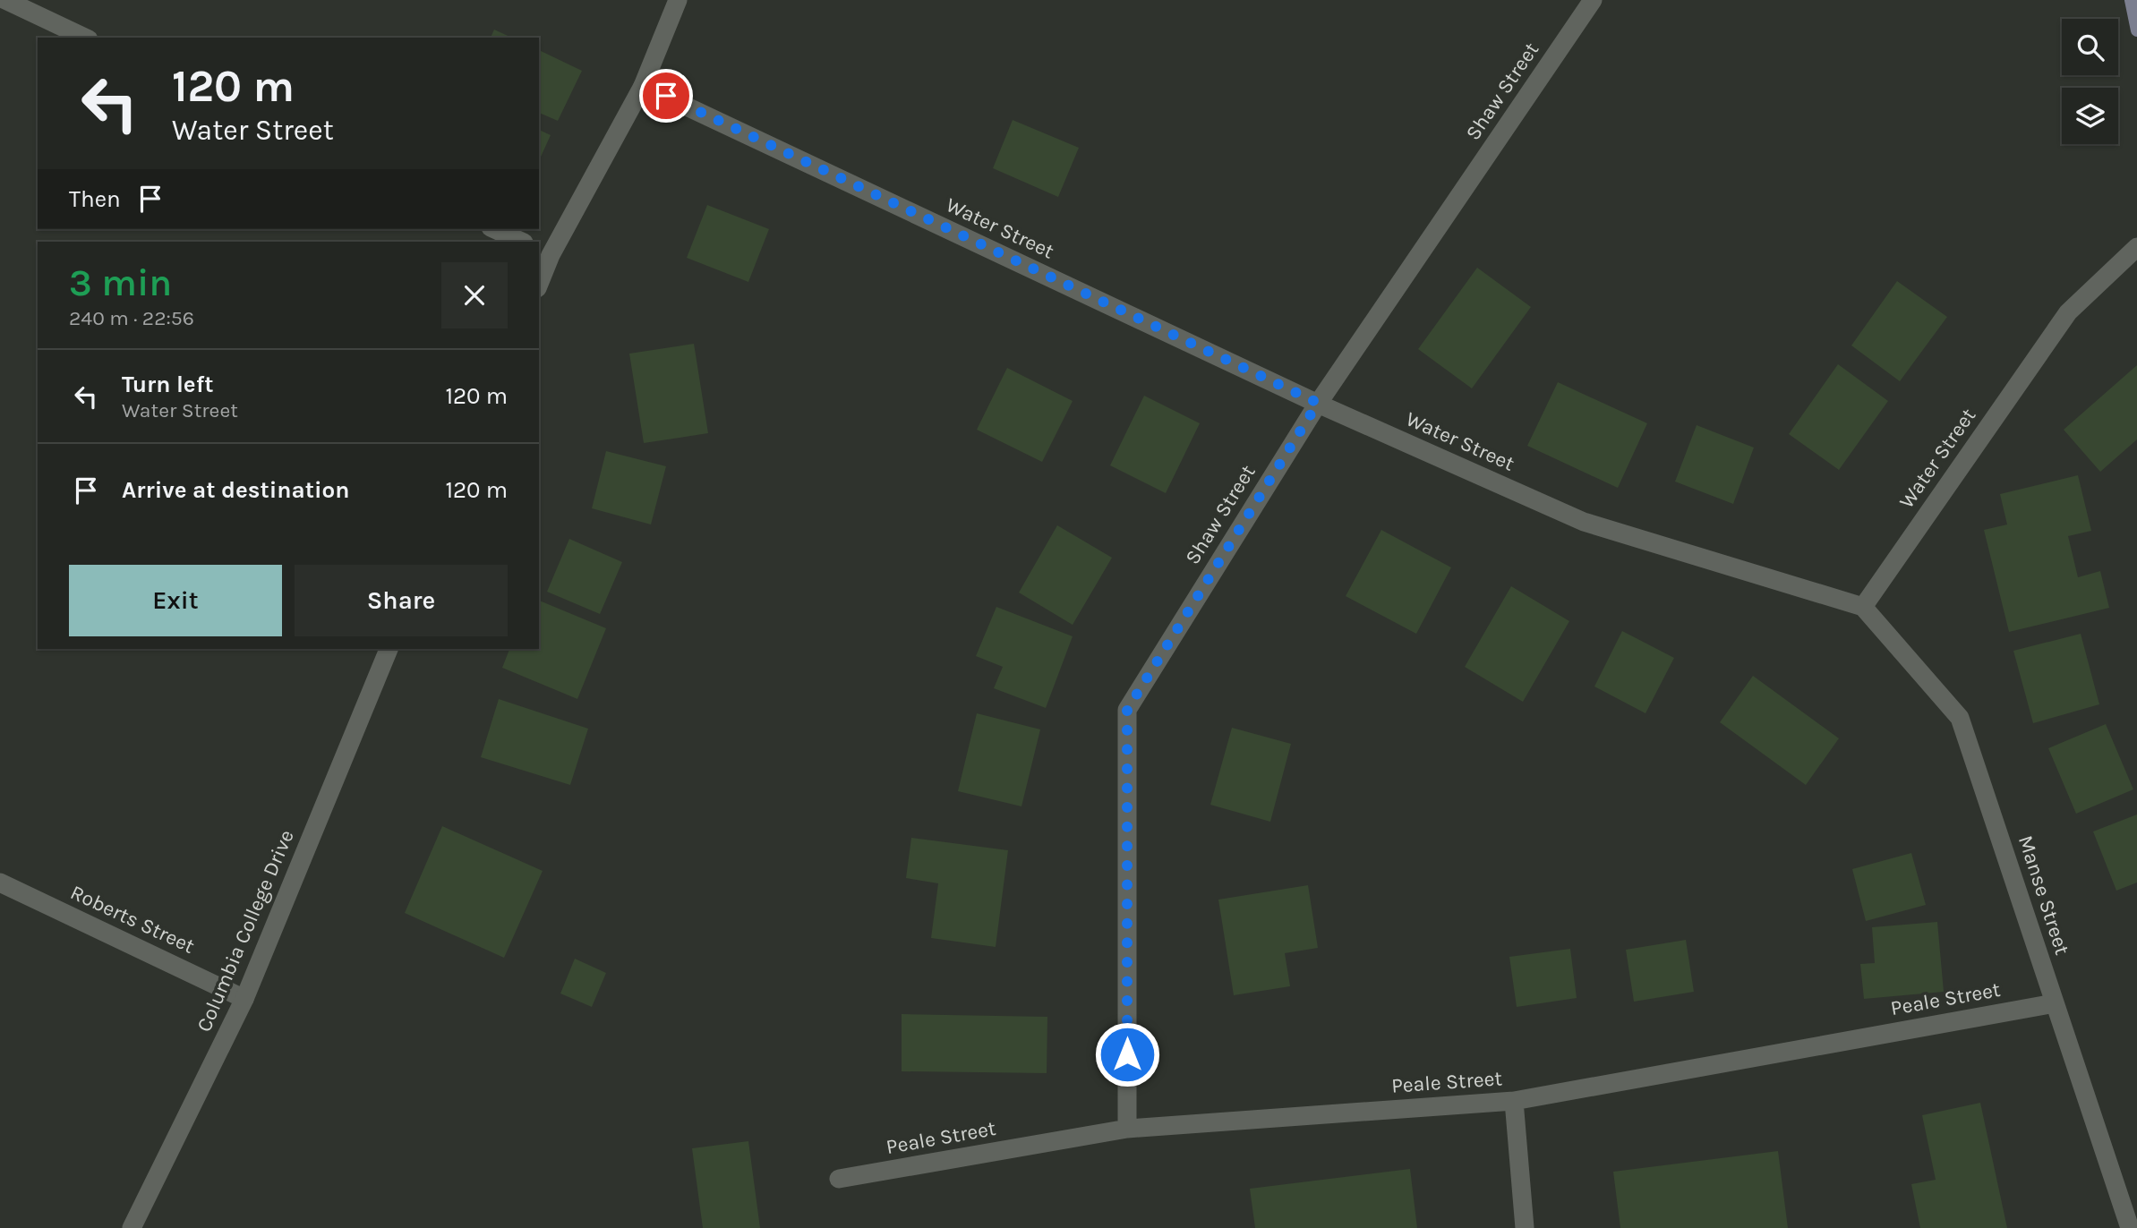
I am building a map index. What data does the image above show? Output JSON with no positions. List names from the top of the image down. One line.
{"streets":{"street":["Shaw Street","Water Street","Manse Street","Roberts Street","Columbia College Drive","Peale Street"]},"crossings":[["Shaw Street","Water Street"],["Shaw Street","Peale Street"],["Water Street","Manse Street"],["Manse Street","Peale Street"],["Roberts Street","Columbia College Drive"]],"page":{"turn":["120 m","Water Street"],"then":"Then","heading":["3 min","240 m · 22:56"],"list":[{"name":"Turn left","note":"Water Street","value":"120 m"},{"name":"Arrive at destination","value":"120 m"}],"buttons":["Exit","Share"]}}
